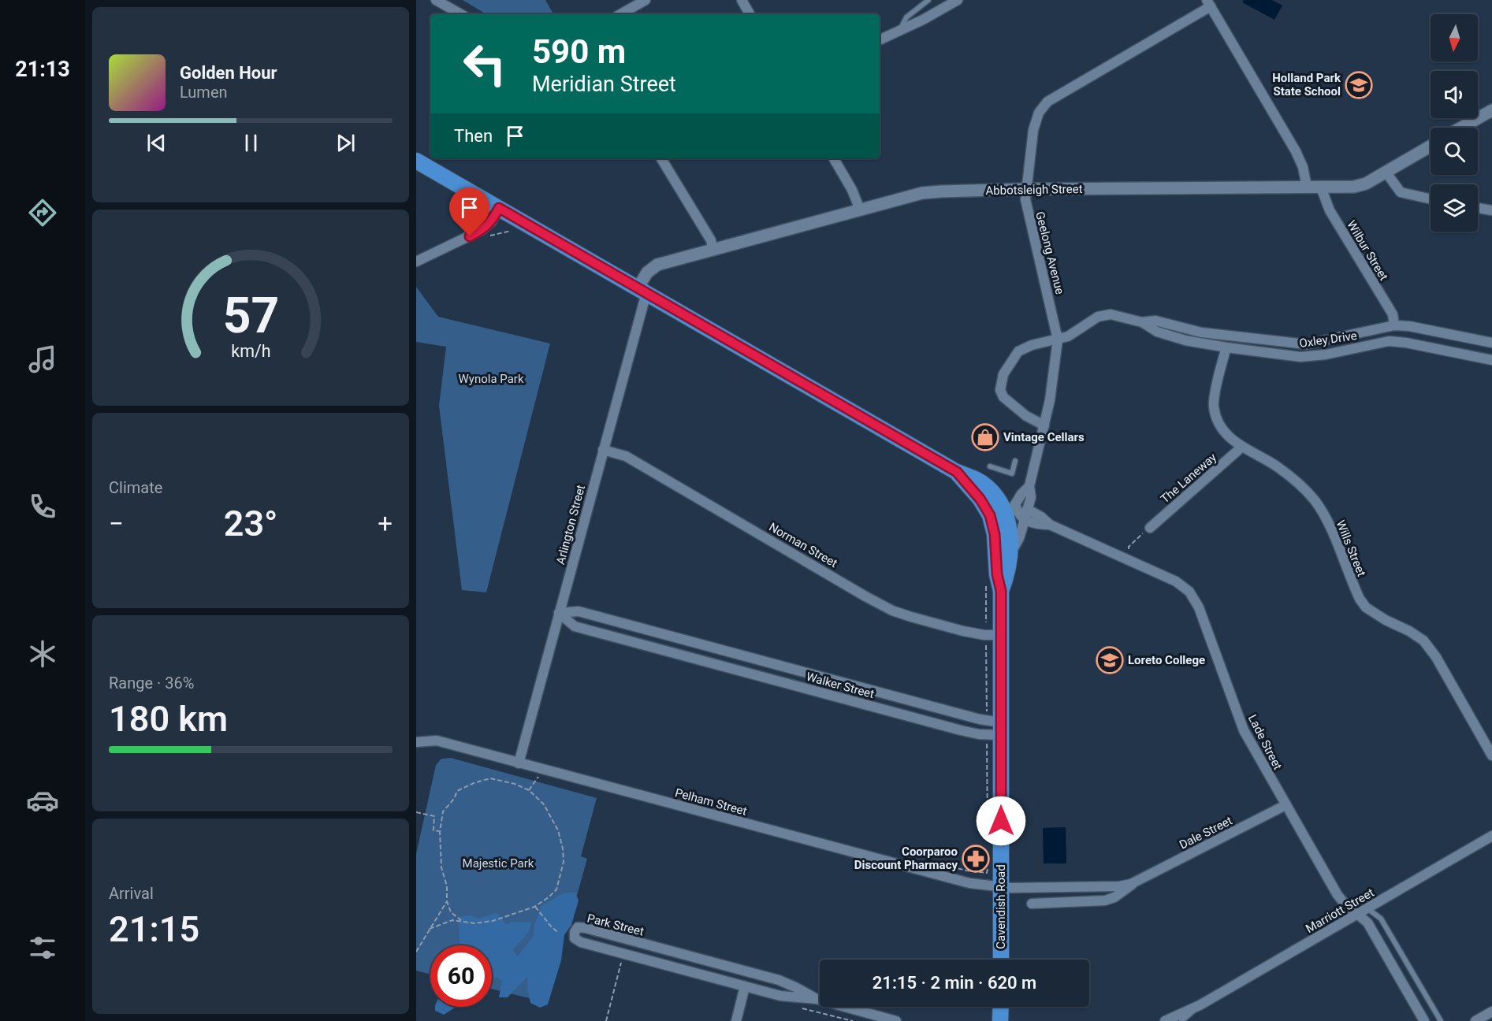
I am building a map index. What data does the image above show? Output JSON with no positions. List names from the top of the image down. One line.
{"streets":{"main road":["Cavendish Road"],"street":["Abbotsleigh Street","Wilbur Street","Geelong Avenue","Oxley Drive","The Laneway","Arlington Street","Norman Street","Wills Street","Walker Street","Lade Street","Pelham Street","Dale Street","Marriott Street","Park Street"]},"crossings":[["Abbotsleigh Street","Wilbur Street"],["Abbotsleigh Street","Geelong Avenue"],["Abbotsleigh Street","Arlington Street"],["Abbotsleigh Street","Cavendish Road"],["Wilbur Street","Oxley Drive"],["Geelong Avenue","Oxley Drive"],["Geelong Avenue","Lade Street"],["Geelong Avenue","Cavendish Road"],["Oxley Drive","Wills Street"],["The Laneway","Wills Street"],["Arlington Street","Norman Street"],["Arlington Street","Walker Street"],["Arlington Street","Pelham Street"],["Arlington Street","Cavendish Road"],["Norman Street","Cavendish Road"],["Walker Street","Cavendish Road"],["Lade Street","Dale Street"],["Lade Street","Marriott Street"],["Pelham Street","Dale Street"],["Pelham Street","Cavendish Road"],["Dale Street","Cavendish Road"]],"parks":["Wynola Park","Majestic Park"],"places":{"school or university":["Holland Park State School","Loreto College"],"shop":["Vintage Cellars"],"pharmacy":["Coorparoo Discount Pharmacy"]},"north":"bottom","page":{"tabs":"21:13","turn":["590 m","Meridian Street"],"song":["Golden Hour","Lumen"],"then":"Then","tile":["Climate",["Range · 36%","180 km"],["Arrival","21:15"]],"heat":["−","23°","+"],"limit":"60","trip":"21:15 · 2 min · 620 m","gauge":["57","km/h"]}}
